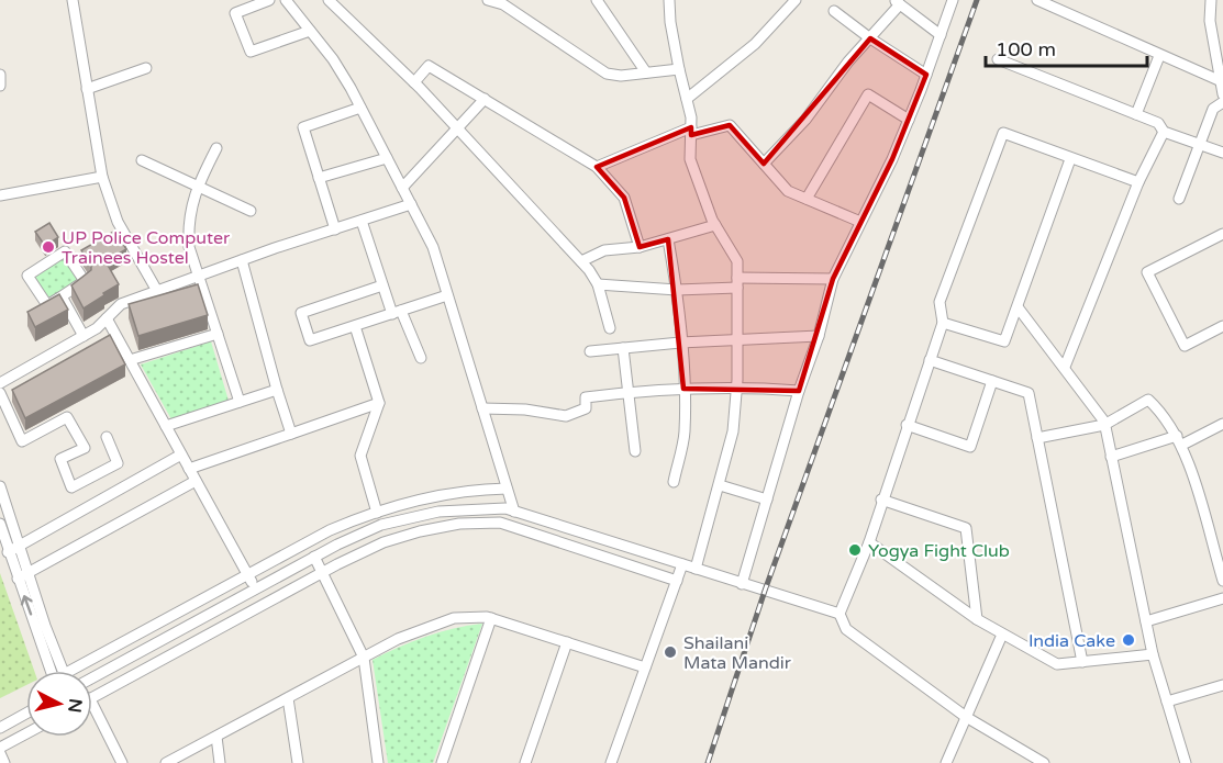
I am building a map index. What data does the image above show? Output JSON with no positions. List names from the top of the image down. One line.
{"places":["UP Police Computer Trainees Hostel","Yogya Fight Club","India Cake","Shailani Mata Mandir"],"scale_bar":"100 m","north":"right"}
